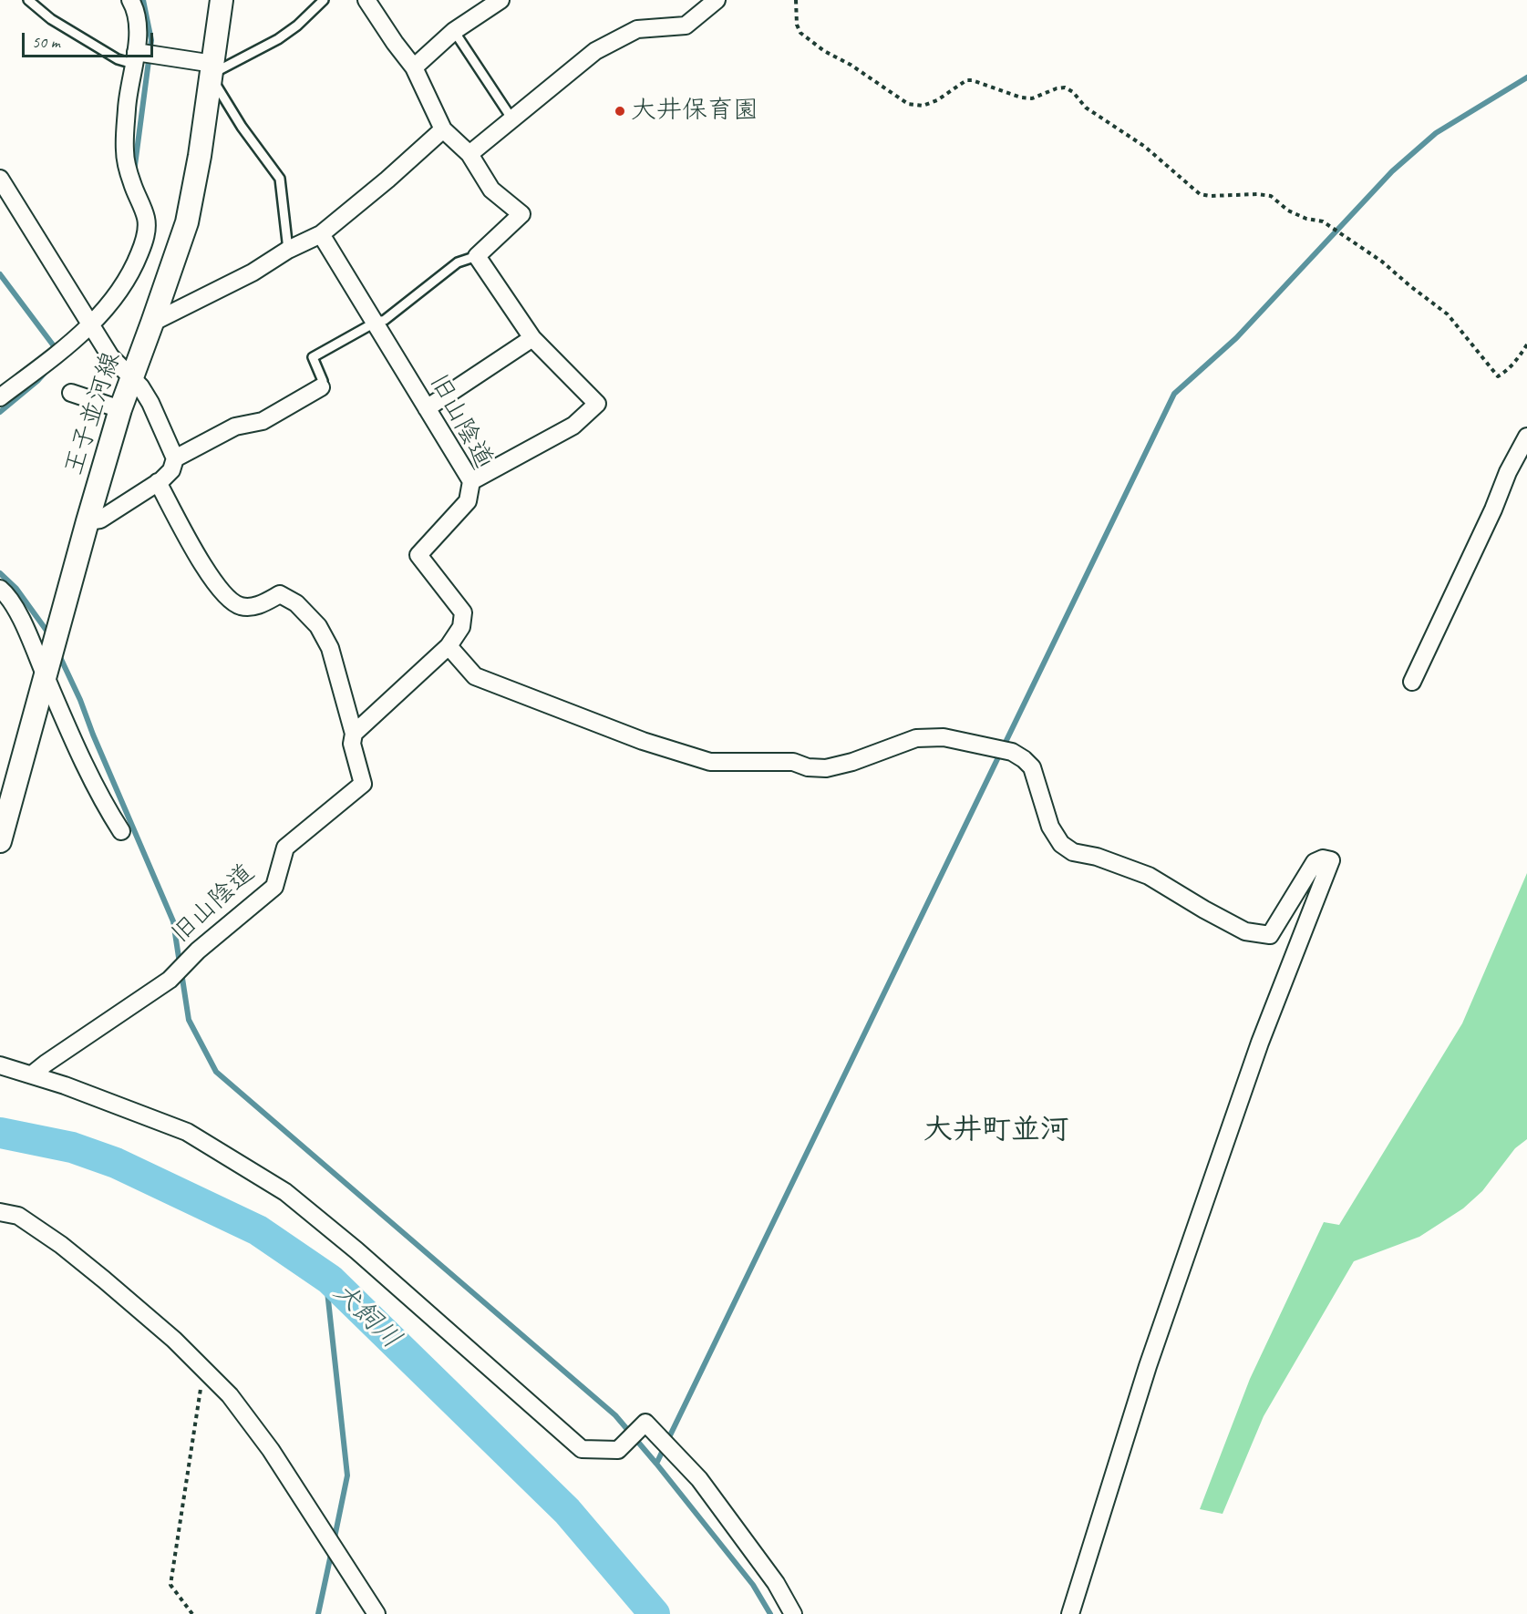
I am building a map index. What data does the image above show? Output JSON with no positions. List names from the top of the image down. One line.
{"streets":{"main road":["王子並河線"],"street":["旧山陰道"]},"districts":["大井町並河"],"water":["犬飼川"],"places":["大井保育園"],"scale_bar":"50 m"}
